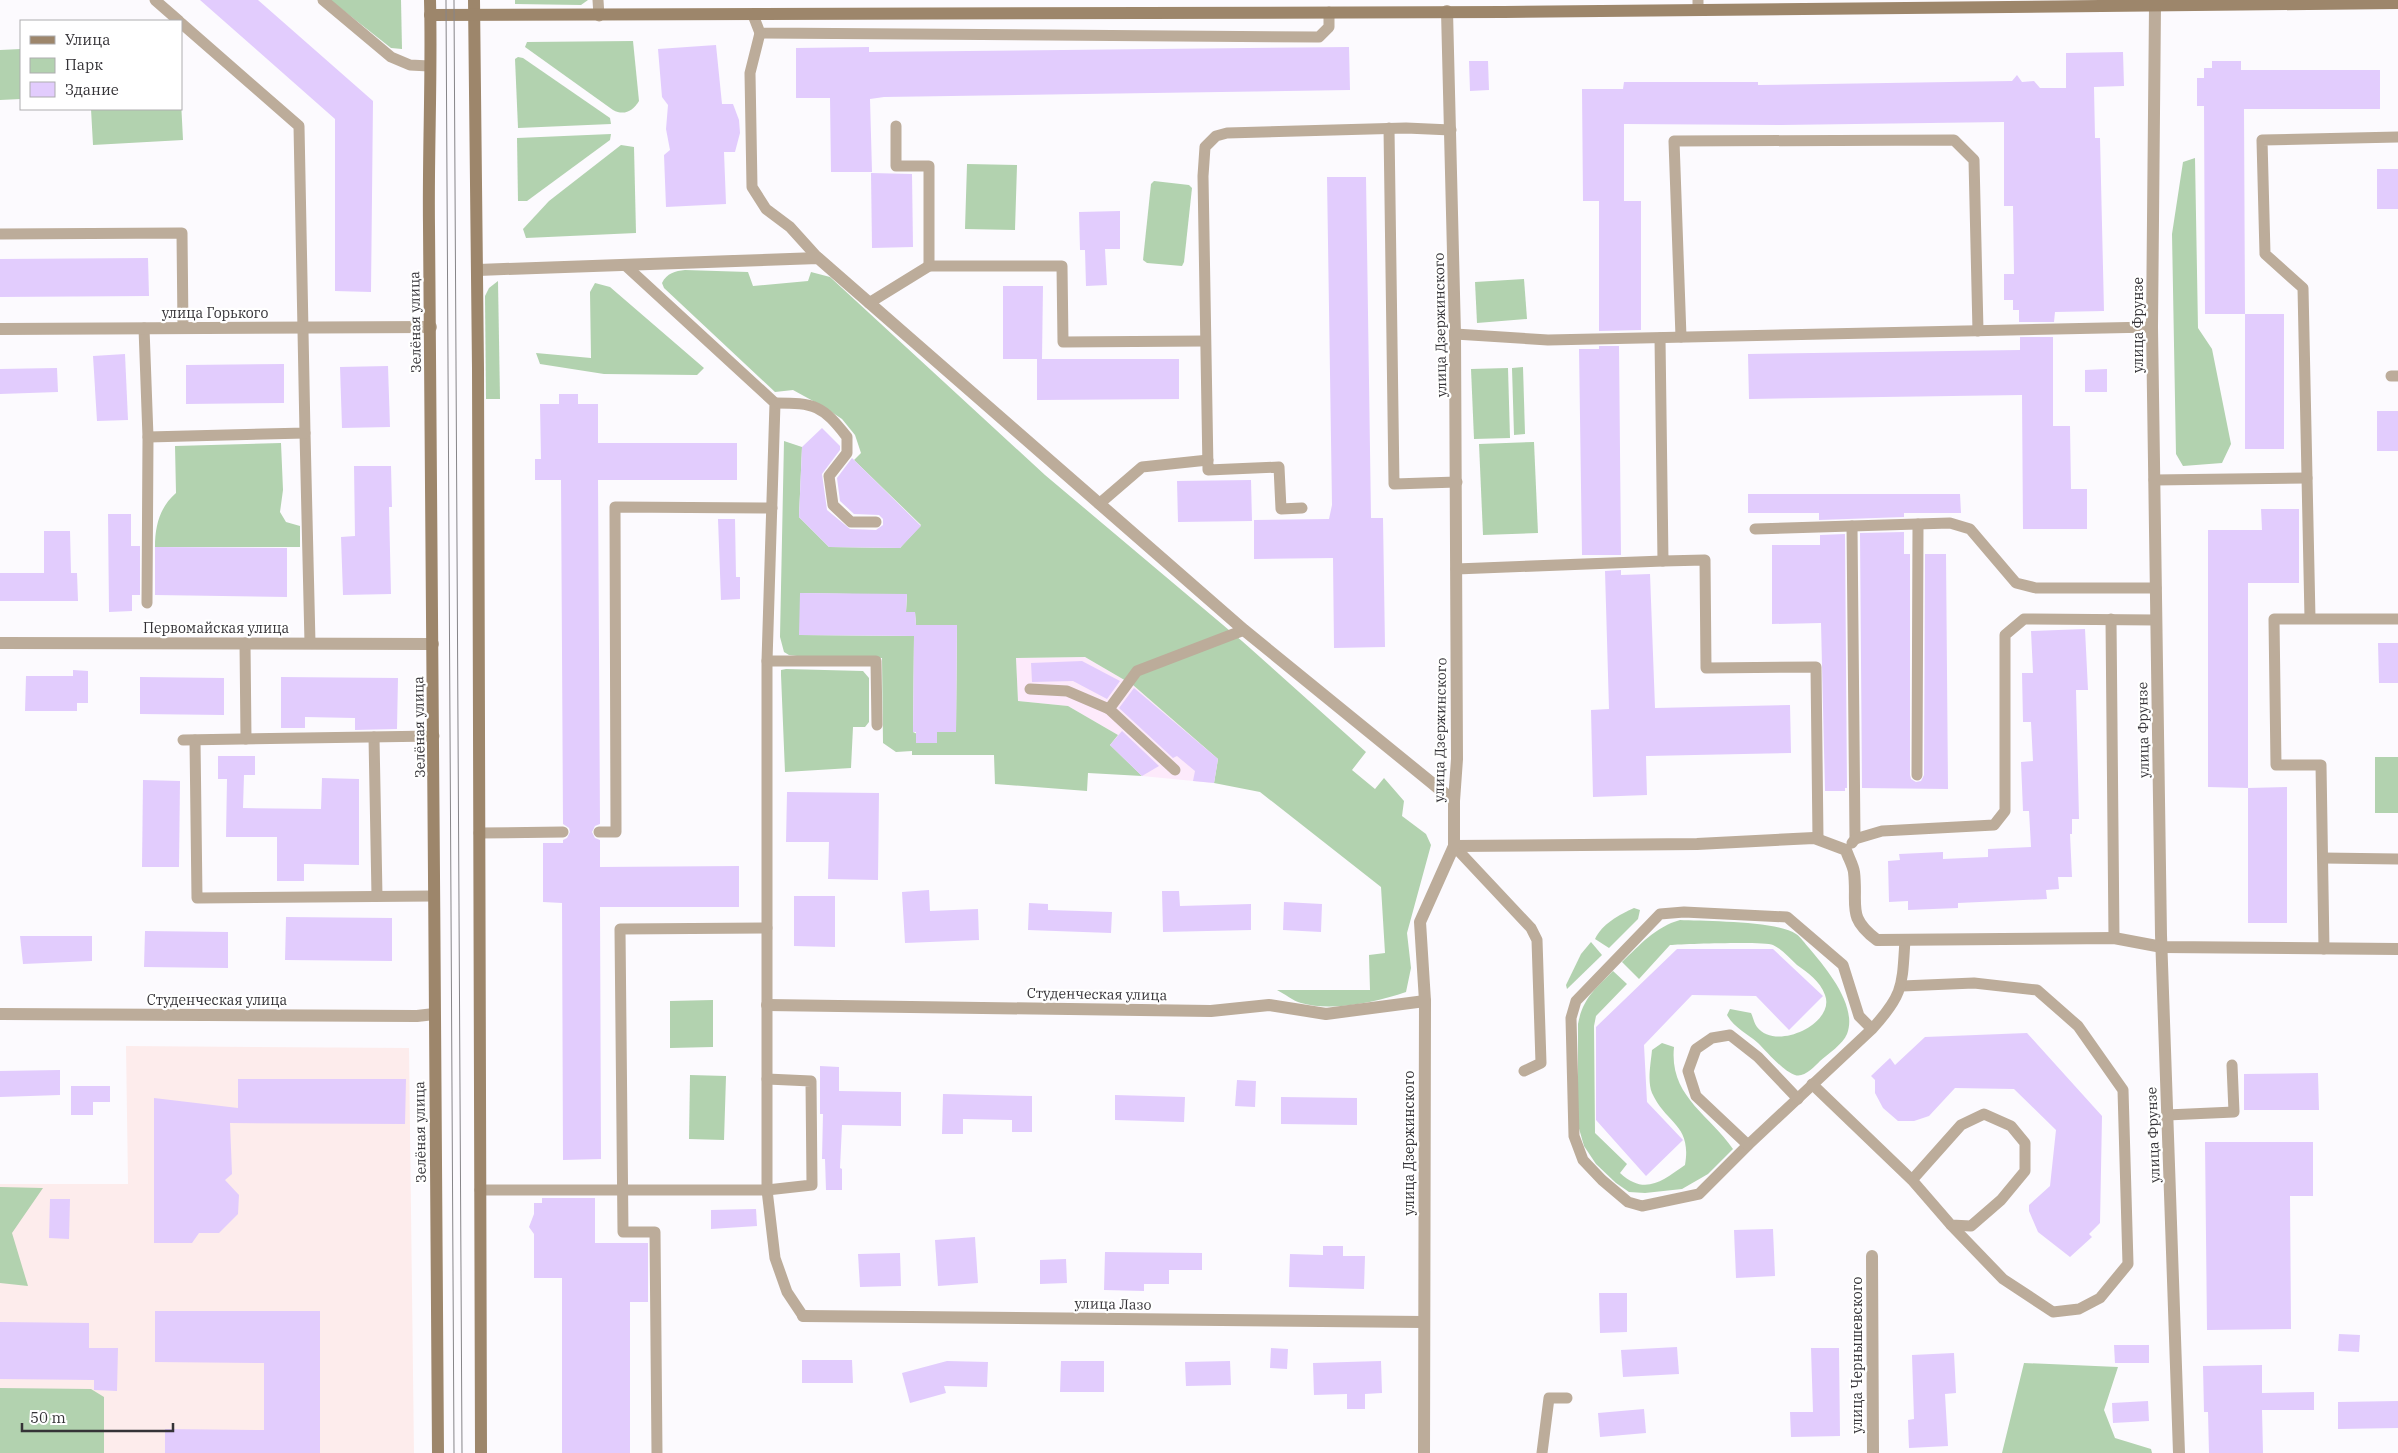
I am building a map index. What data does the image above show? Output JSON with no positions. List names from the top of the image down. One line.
{"streets":{"street":["улица Горького","Зелёная улица","улица Дзержинского","улица Фрунзе","Первомайская улица","Студенческая улица","улица Лазо","улица Чернышевского"]},"crossings":[["улица Горького","Зелёная улица"],["Зелёная улица","Первомайская улица"],["Зелёная улица","Студенческая улица"],["улица Дзержинского","Студенческая улица"],["улица Дзержинского","улица Лазо"]],"legend":["Улица","Парк","Здание"],"scale_bar":"50 m"}
